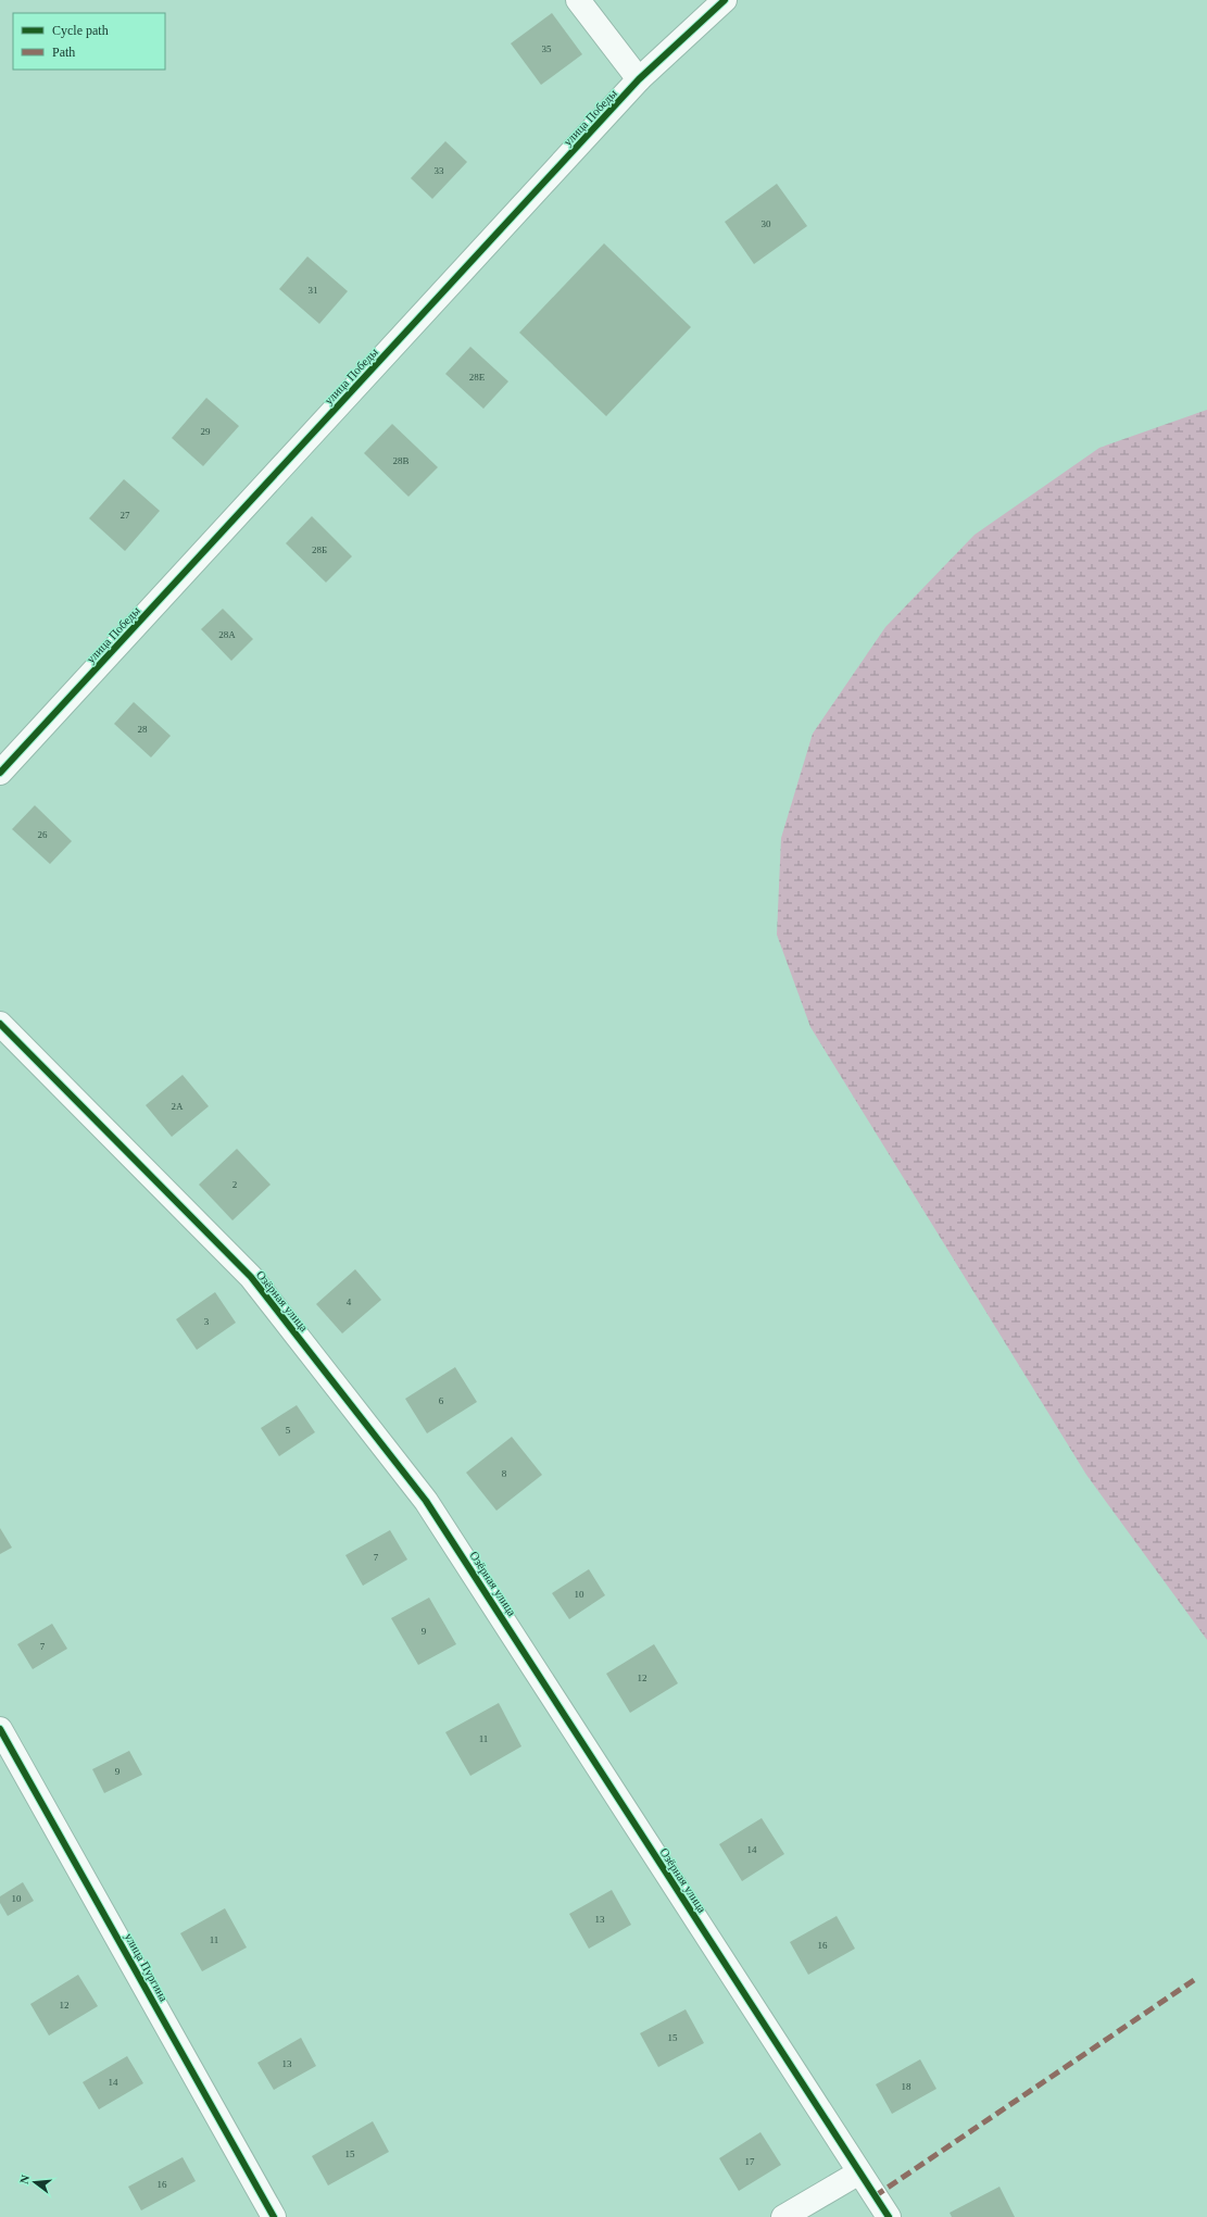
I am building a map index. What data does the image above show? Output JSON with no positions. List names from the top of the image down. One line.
{"streets":{"street":["улица Победы","Озёрная улица","улица Пургина"]},"house_numbers":["35","33","30","31","28Е","29","28В","27","28Б","28А","28","26","2А","2","4","3","6","5","8","7","10","9","7","12","11","9","14","10","13","11","16","12","15","13","14","18","15","17","16"],"legend":["Cycle path","Path"],"north":"left"}
